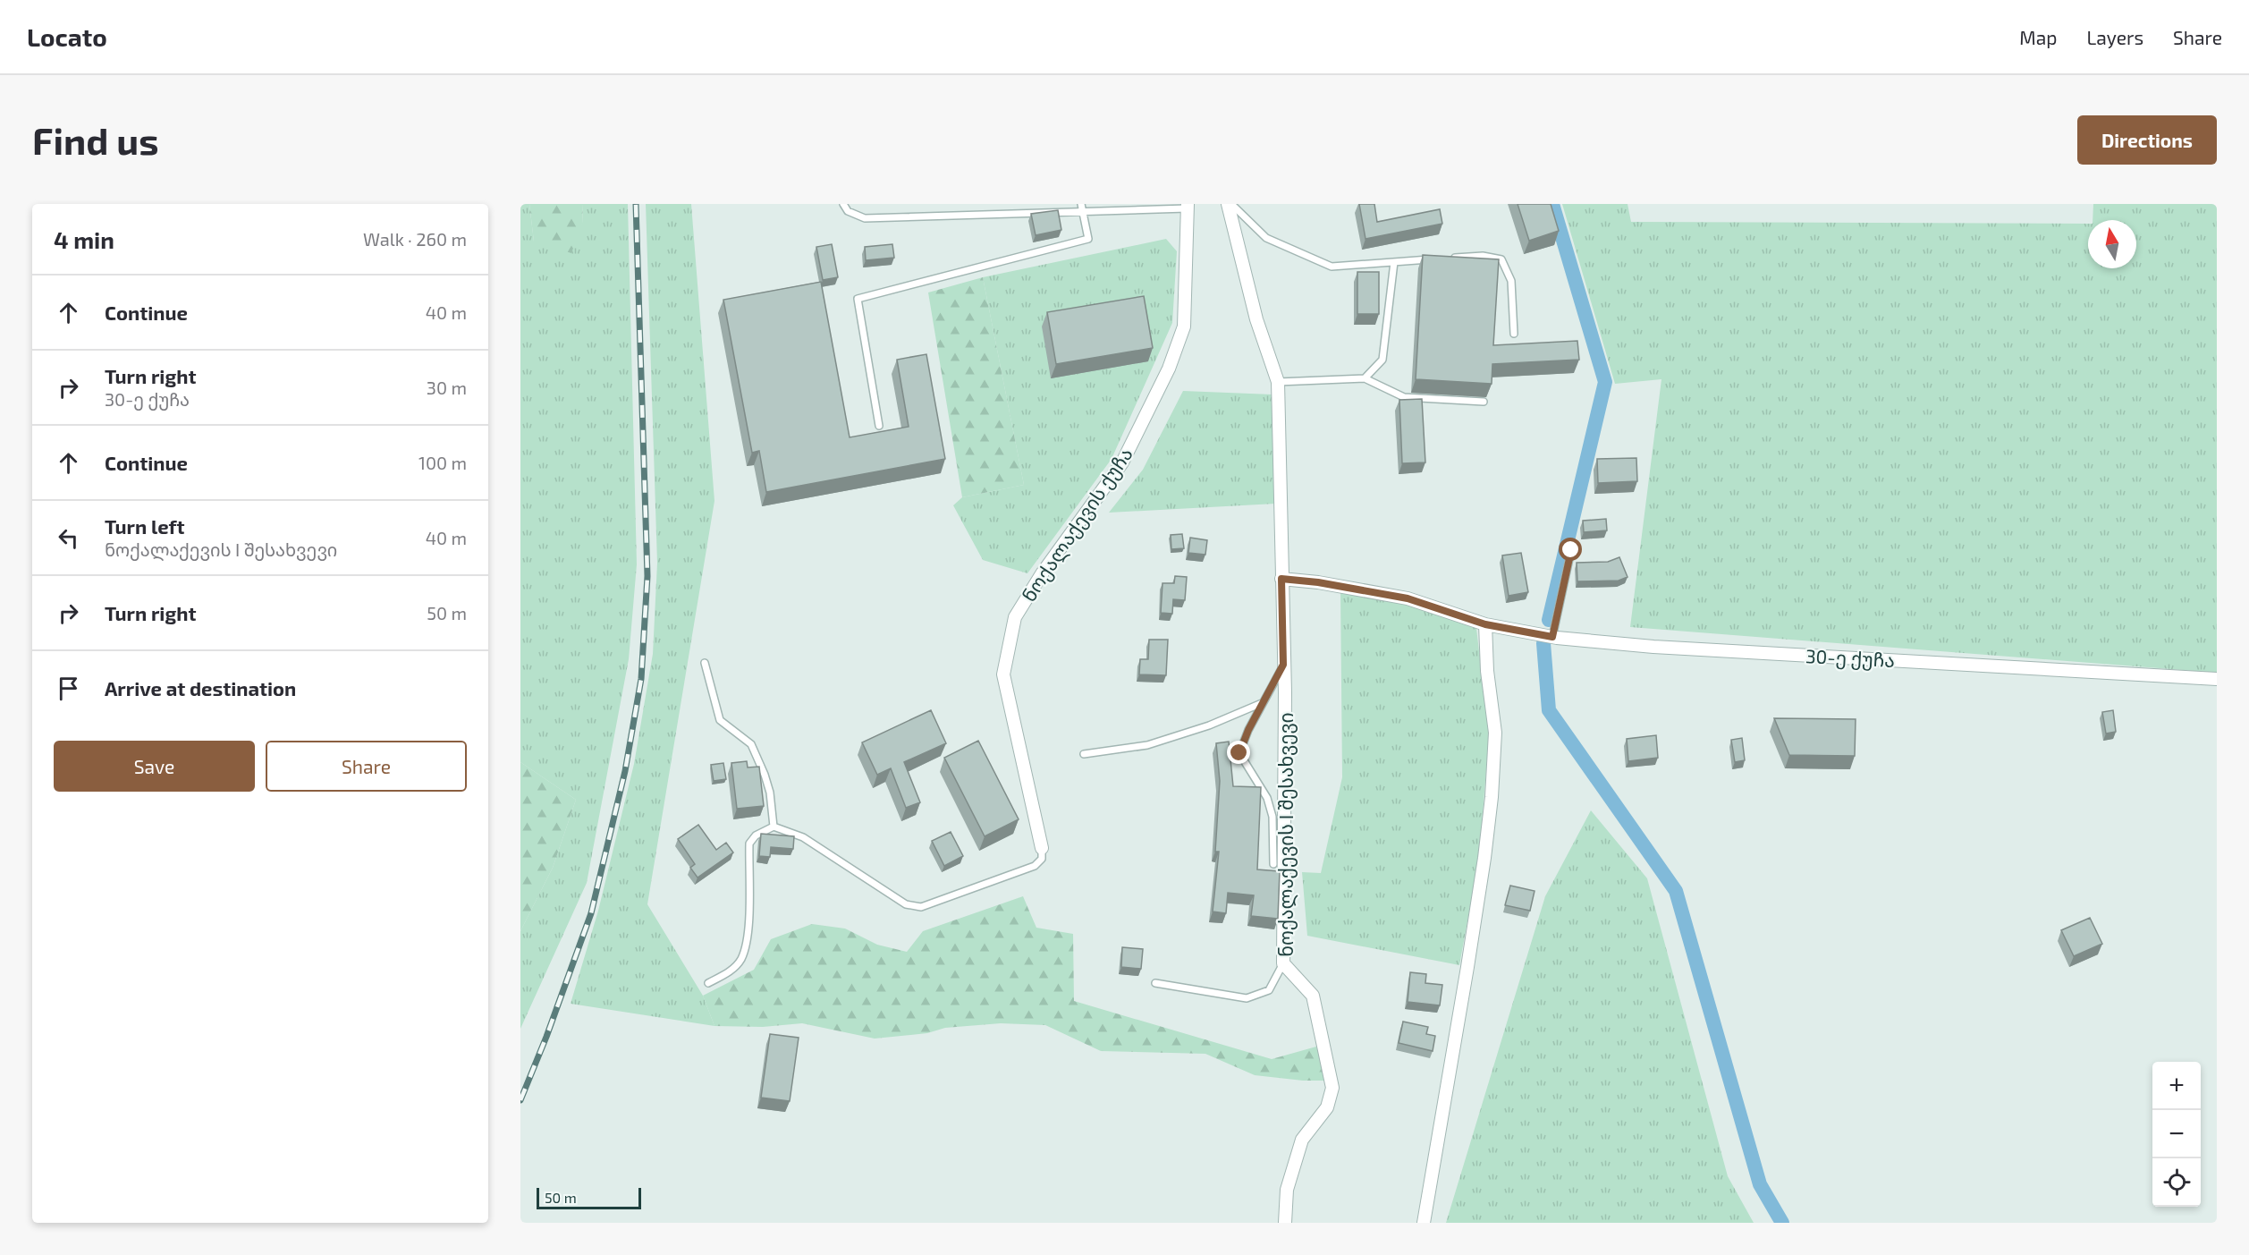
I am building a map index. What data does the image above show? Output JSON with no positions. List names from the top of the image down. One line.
{"streets":{"street":["ნოქალაქევის ქუჩა","30-ე ქუჩა","ნოქალაქევის I შესახვევი"]},"crossings":[["30-ე ქუჩა","ნოქალაქევის I შესახვევი"]],"scale_bar":"50 m","north":"top","page":{"header":"Locato","nav":["Map","Layers","Share"],"buttons":["Directions",["Save","Share"]],"title":"Find us","heading":["4 min","Walk · 260 m"],"list":[["Continue","40 m"],["Turn right","30-ე ქუჩა","30 m"],["Continue","100 m"],["Turn left","ნოქალაქევის I შესახვევი","40 m"],["Turn right","50 m"],"Arrive at destination"],"map_buttons":["+","−"],"scale":"50 m"}}
